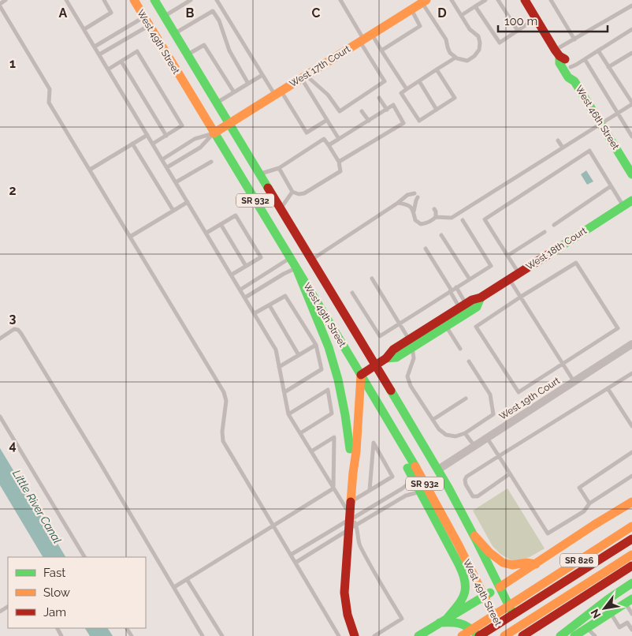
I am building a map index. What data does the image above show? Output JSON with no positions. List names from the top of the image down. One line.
{"streets":{"main road":["West 49th Street","West 17th Court","West 46th Street","SR 932","West 18th Court","SR 826"],"street":["West 19th Court"]},"crossings":[["West 49th Street","West 17th Court"],["West 49th Street","West 18th Court"],["West 49th Street","West 19th Court"]],"water":["Little River Canal"],"legend":["Fast","Slow","Jam"],"scale_bar":"100 m","north":"bottom left","grid":{"columns":["A","B","C","D"],"rows":["1","2","3","4"]}}
